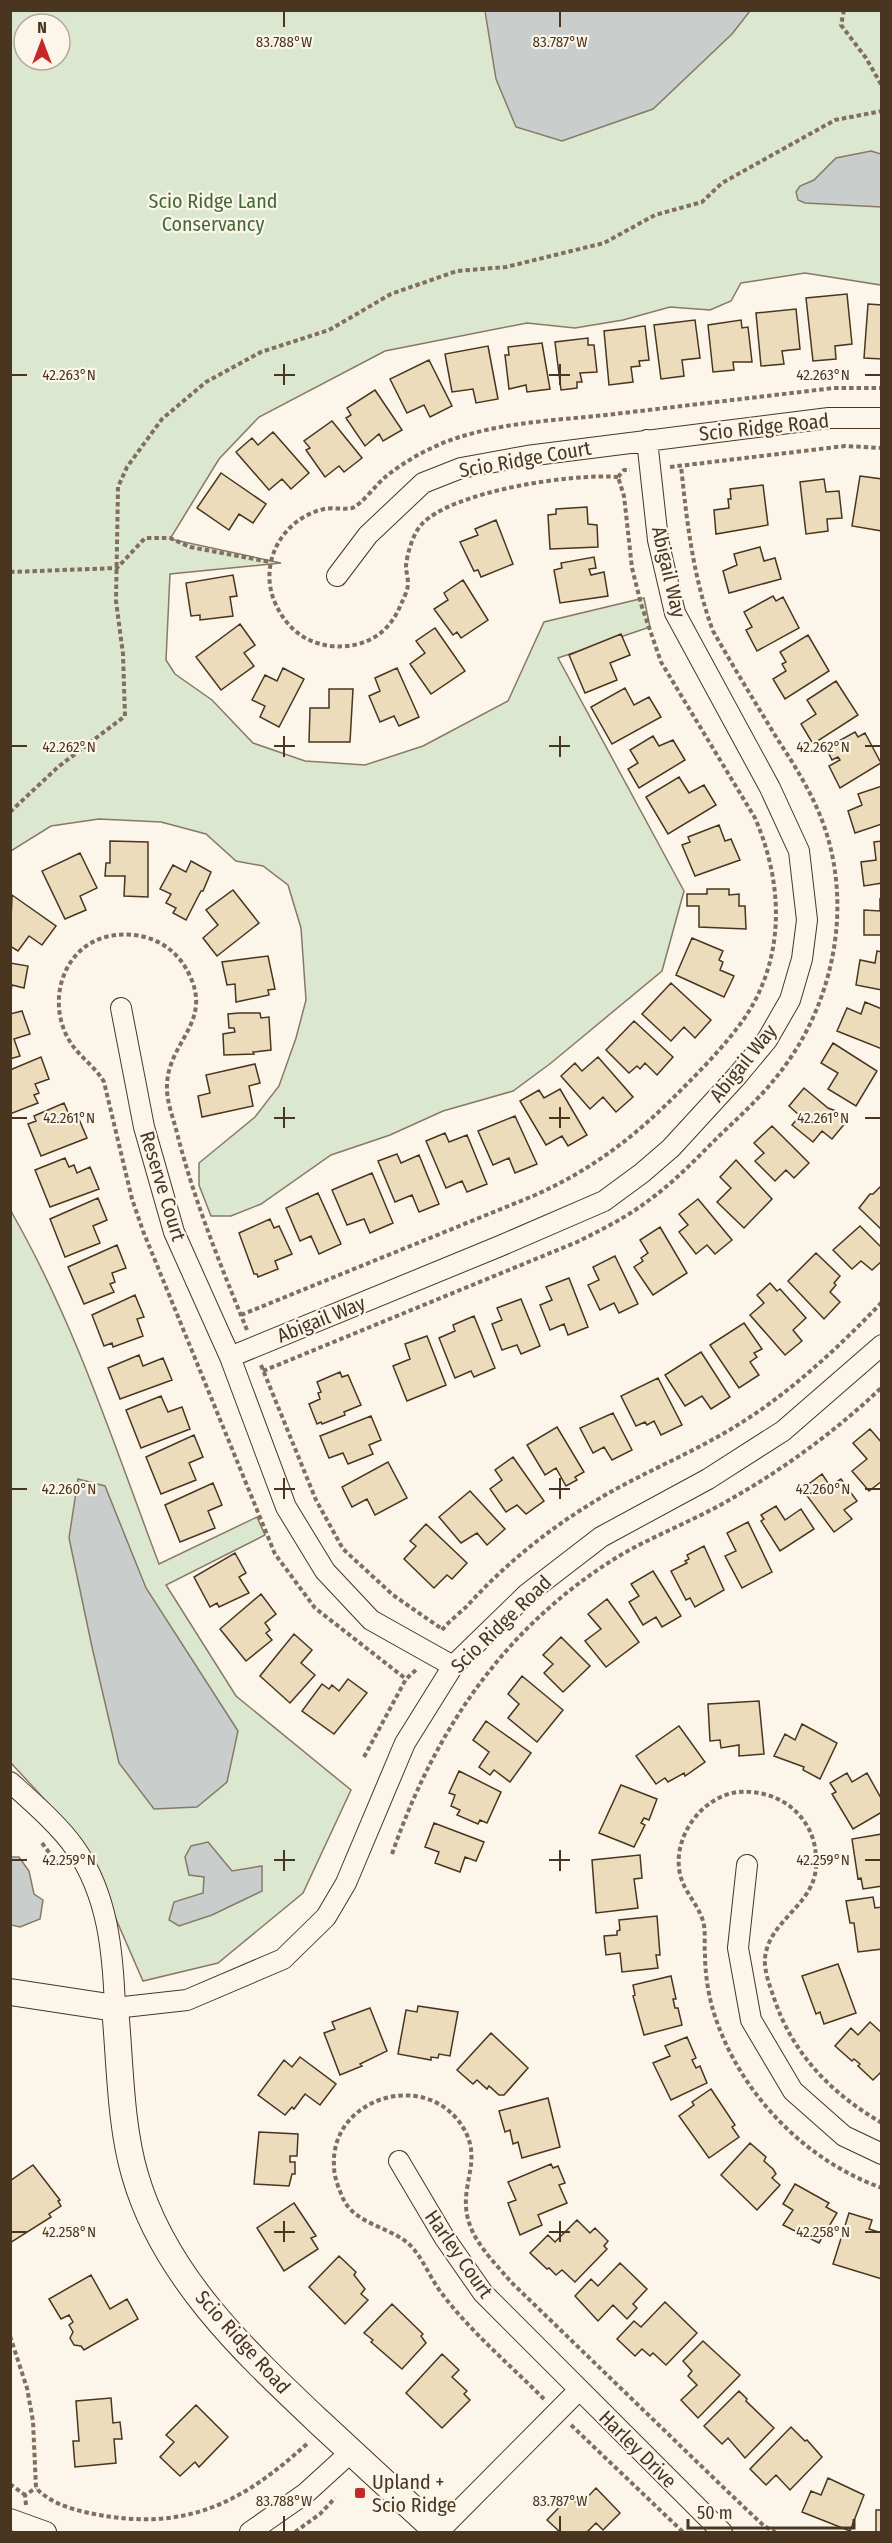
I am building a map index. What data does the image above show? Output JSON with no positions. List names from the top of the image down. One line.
{"streets":{"street":["Scio Ridge Road","Scio Ridge Court","Abigail Way","Reserve Court","Harley Court","Harley Drive"]},"crossings":[["Scio Ridge Road","Scio Ridge Court"],["Scio Ridge Road","Abigail Way"],["Scio Ridge Road","Reserve Court"],["Scio Ridge Court","Abigail Way"],["Abigail Way","Reserve Court"],["Harley Court","Harley Drive"]],"parks":["Scio Ridge Land Conservancy"],"places":{"transit":["Upland + Scio Ridge"]},"scale_bar":"50 m","north":"top","coordinates":["83.788°W","83.787°W","42.263°N","42.262°N","42.261°N","42.260°N","42.259°N","42.258°N"]}
